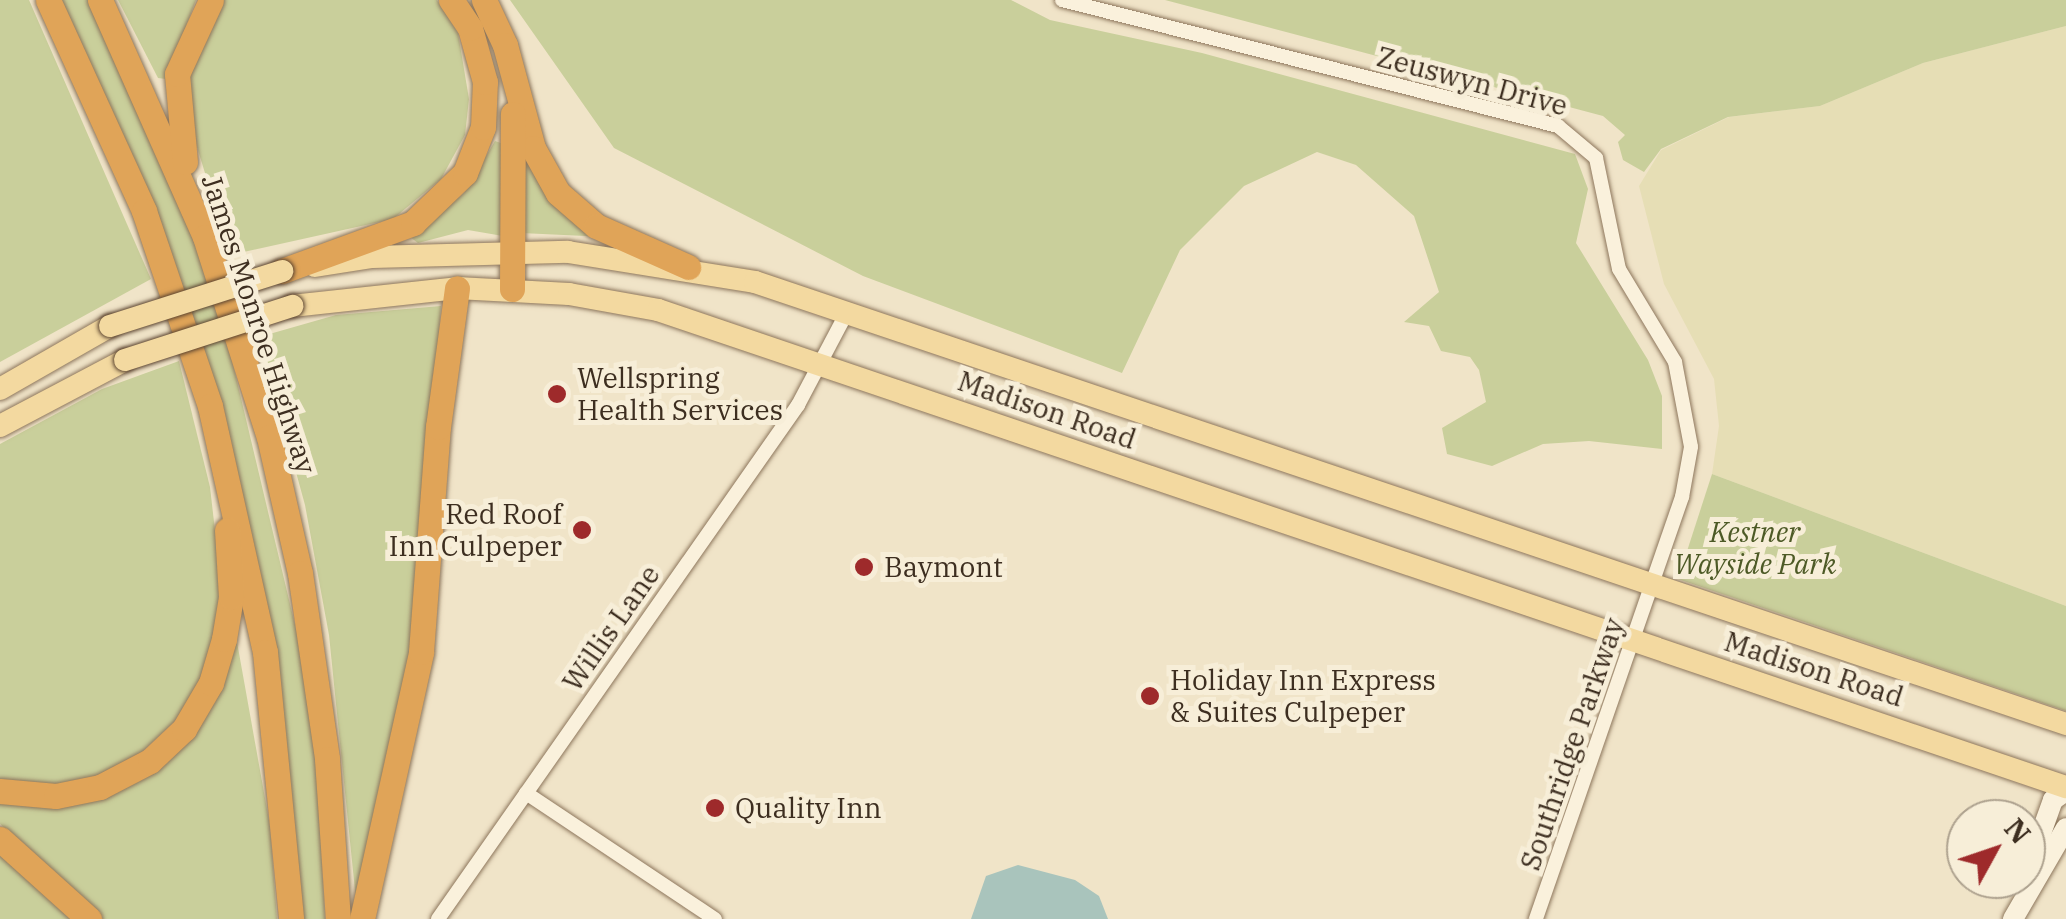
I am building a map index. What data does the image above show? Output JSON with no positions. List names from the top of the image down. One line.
{"streets":{"highway":["James Monroe Highway"],"main road":["Madison Road"],"street":["Zeuswyn Drive","Willis Lane","Southridge Parkway"]},"crossings":[["Zeuswyn Drive","Madison Road"],["Zeuswyn Drive","Southridge Parkway"],["Madison Road","Willis Lane"],["Madison Road","Southridge Parkway"]],"parks":["Kestner Wayside Park"],"places":["Wellspring Health Services","Red Roof Inn Culpeper","Baymont","Holiday Inn Express & Suites Culpeper","Quality Inn"],"north":"top right"}
